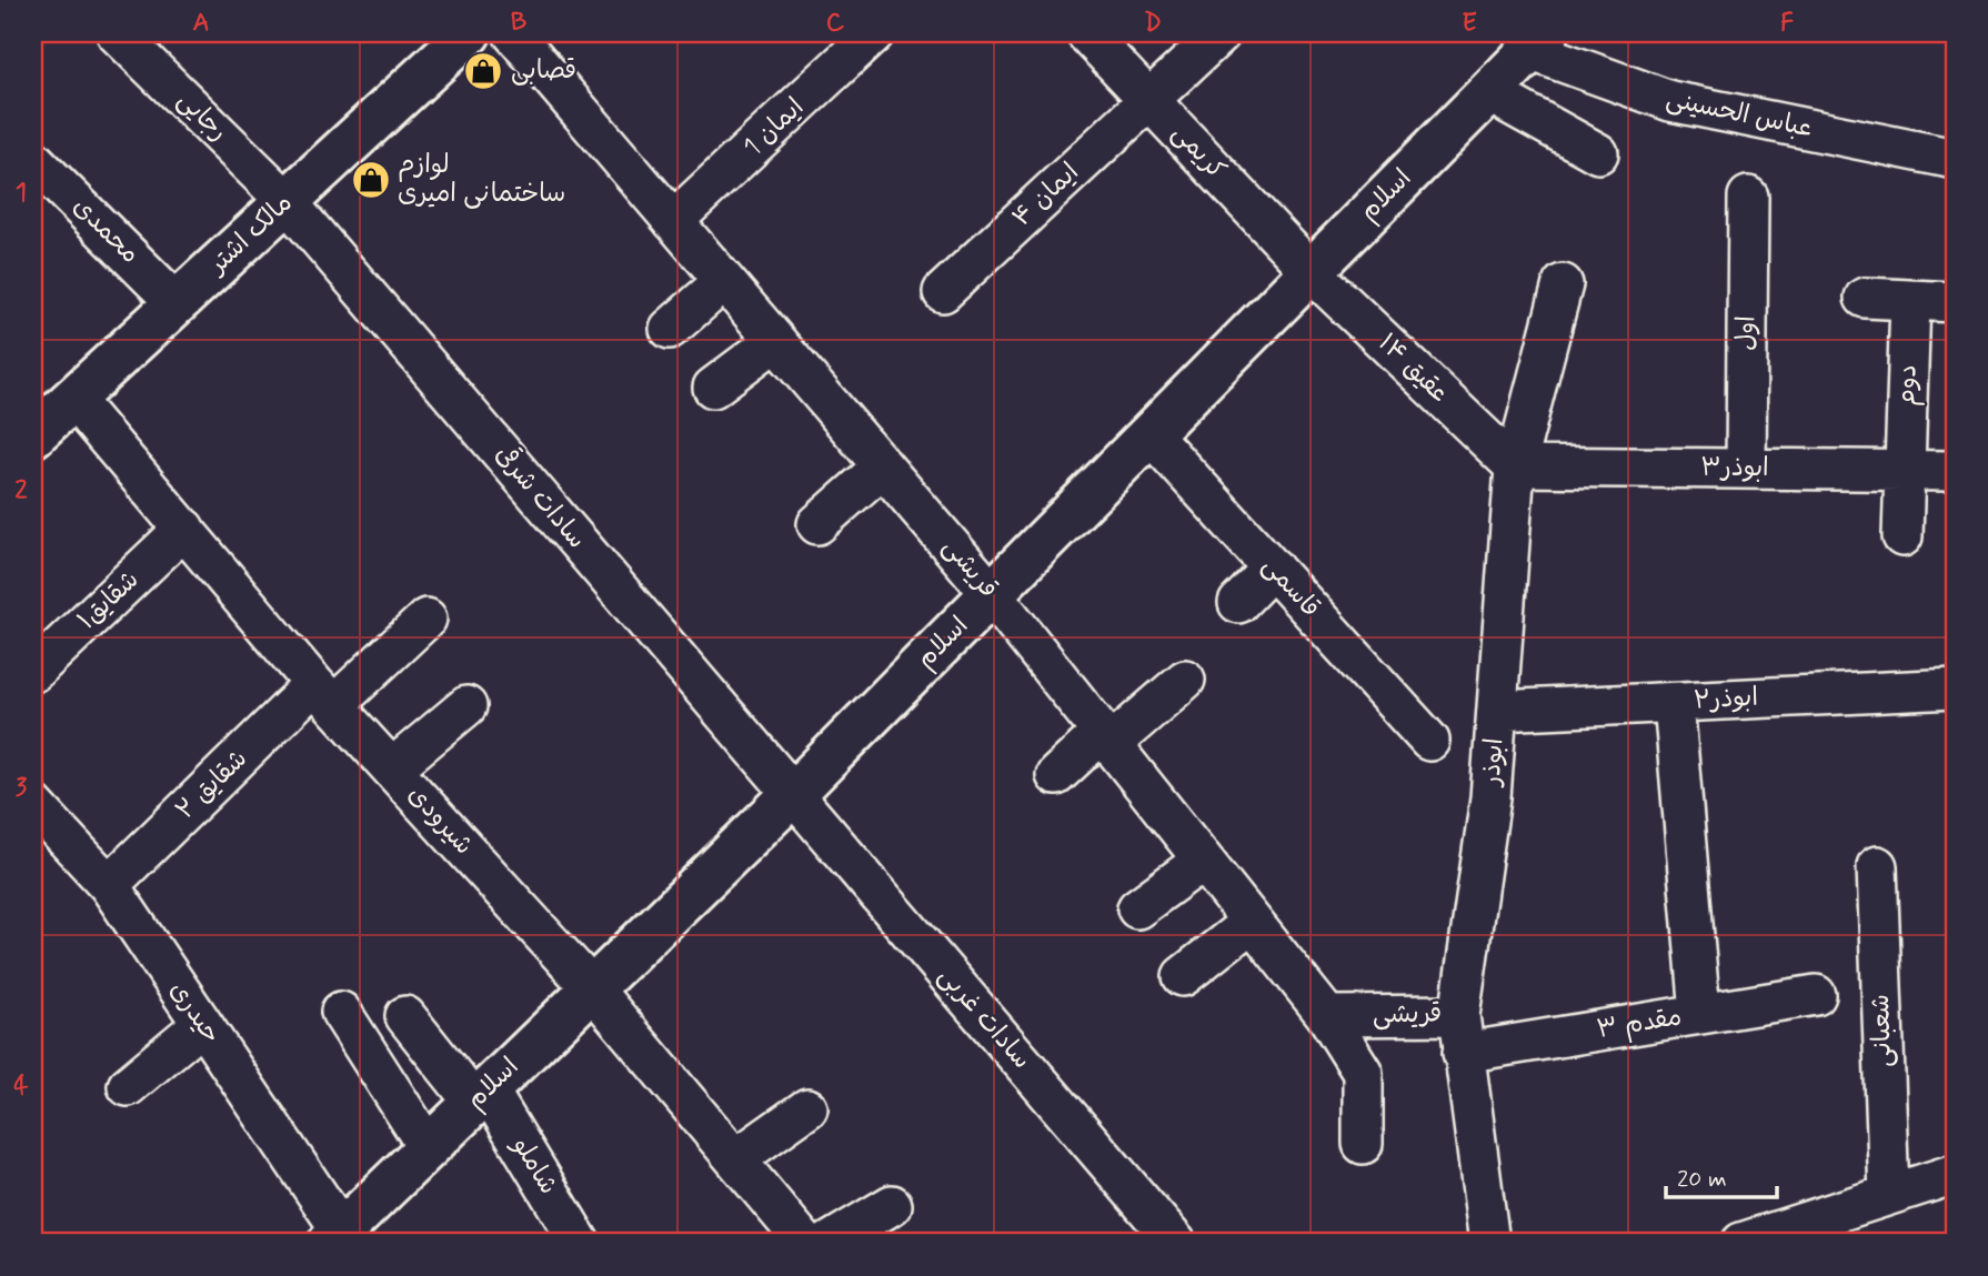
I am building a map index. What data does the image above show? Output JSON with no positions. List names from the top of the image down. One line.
{"streets":{"street":["عباس الحسینی","رجایی","ایمان 1","کریمی","ایمان ۴","اسلام","محمدی","مالک اشتر","اول","عقیق ۱۴","دوم","ابوذر۳","سادات شرقی","قریشی","قاسمی","شقایق۱","ابوذر۲","ابوذر","شقایق ۲","شیرودی","حیدری","سادات غربی","مقدم ۳","شعبانی","شاملو"]},"crossings":[["عباس الحسینی","اسلام"],["رجایی","مالک اشتر"],["رجایی","سادات شرقی"],["ایمان 1","قریشی"],["کریمی","ایمان ۴"],["کریمی","اسلام"],["کریمی","عقیق ۱۴"],["اسلام","عقیق ۱۴"],["اسلام","سادات شرقی"],["اسلام","قریشی"],["اسلام","قاسمی"],["اسلام","شیرودی"],["اسلام","حیدری"],["اسلام","سادات غربی"],["اسلام","شاملو"],["محمدی","مالک اشتر"],["مالک اشتر","سادات شرقی"],["مالک اشتر","شیرودی"],["اول","ابوذر۳"],["عقیق ۱۴","ابوذر۳"],["عقیق ۱۴","ابوذر"],["دوم","ابوذر۳"],["ابوذر۳","ابوذر"],["سادات شرقی","سادات غربی"],["قریشی","ابوذر"],["قریشی","مقدم ۳"],["شقایق۱","شیرودی"],["ابوذر۲","ابوذر"],["ابوذر","مقدم ۳"],["شقایق ۲","شیرودی"],["شقایق ۲","حیدری"]],"places":{"shop":["قصابی","لوازم ساختمانی امیری"]},"scale_bar":"20 m","grid":{"columns":["A","B","C","D","E","F"],"rows":["1","2","3","4"]}}
